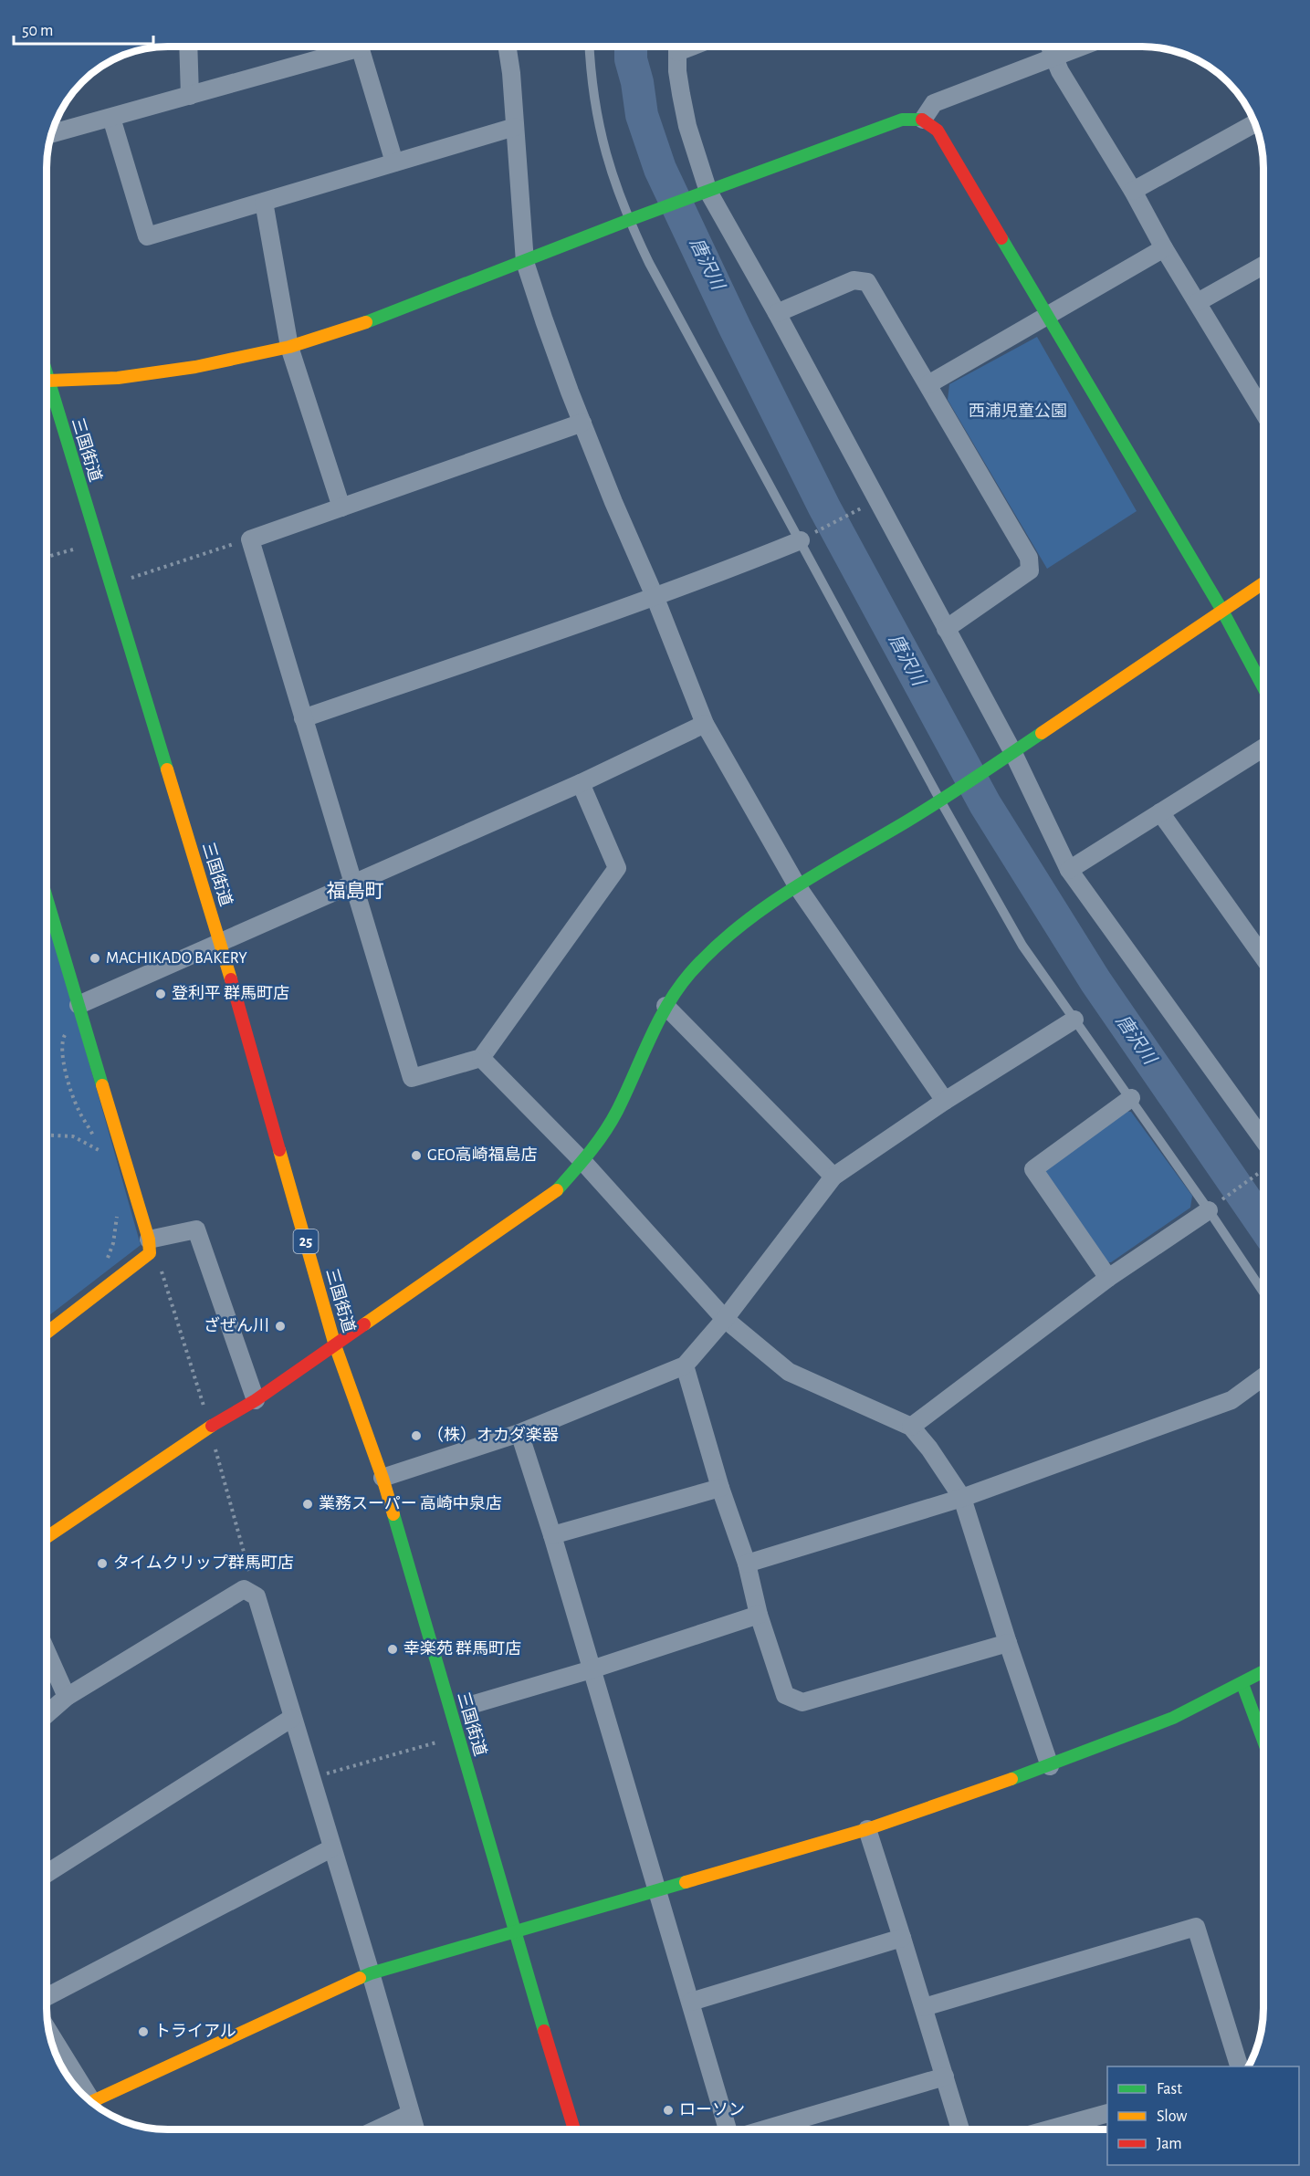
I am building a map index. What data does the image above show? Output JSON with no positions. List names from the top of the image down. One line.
{"streets":{"street":["三国街道","25"]},"districts":["福島町"],"water":["唐沢川"],"parks":["西浦児童公園"],"places":["MACHIKADO BAKERY","登利平 群馬町店","GEO高崎福島店","ざぜん川","（株）オカダ楽器","業務スーパー 高崎中泉店","タイムクリップ群馬町店","幸楽苑 群馬町店","トライアル","ローソン"],"legend":["Fast","Slow","Jam"],"scale_bar":"50 m"}
